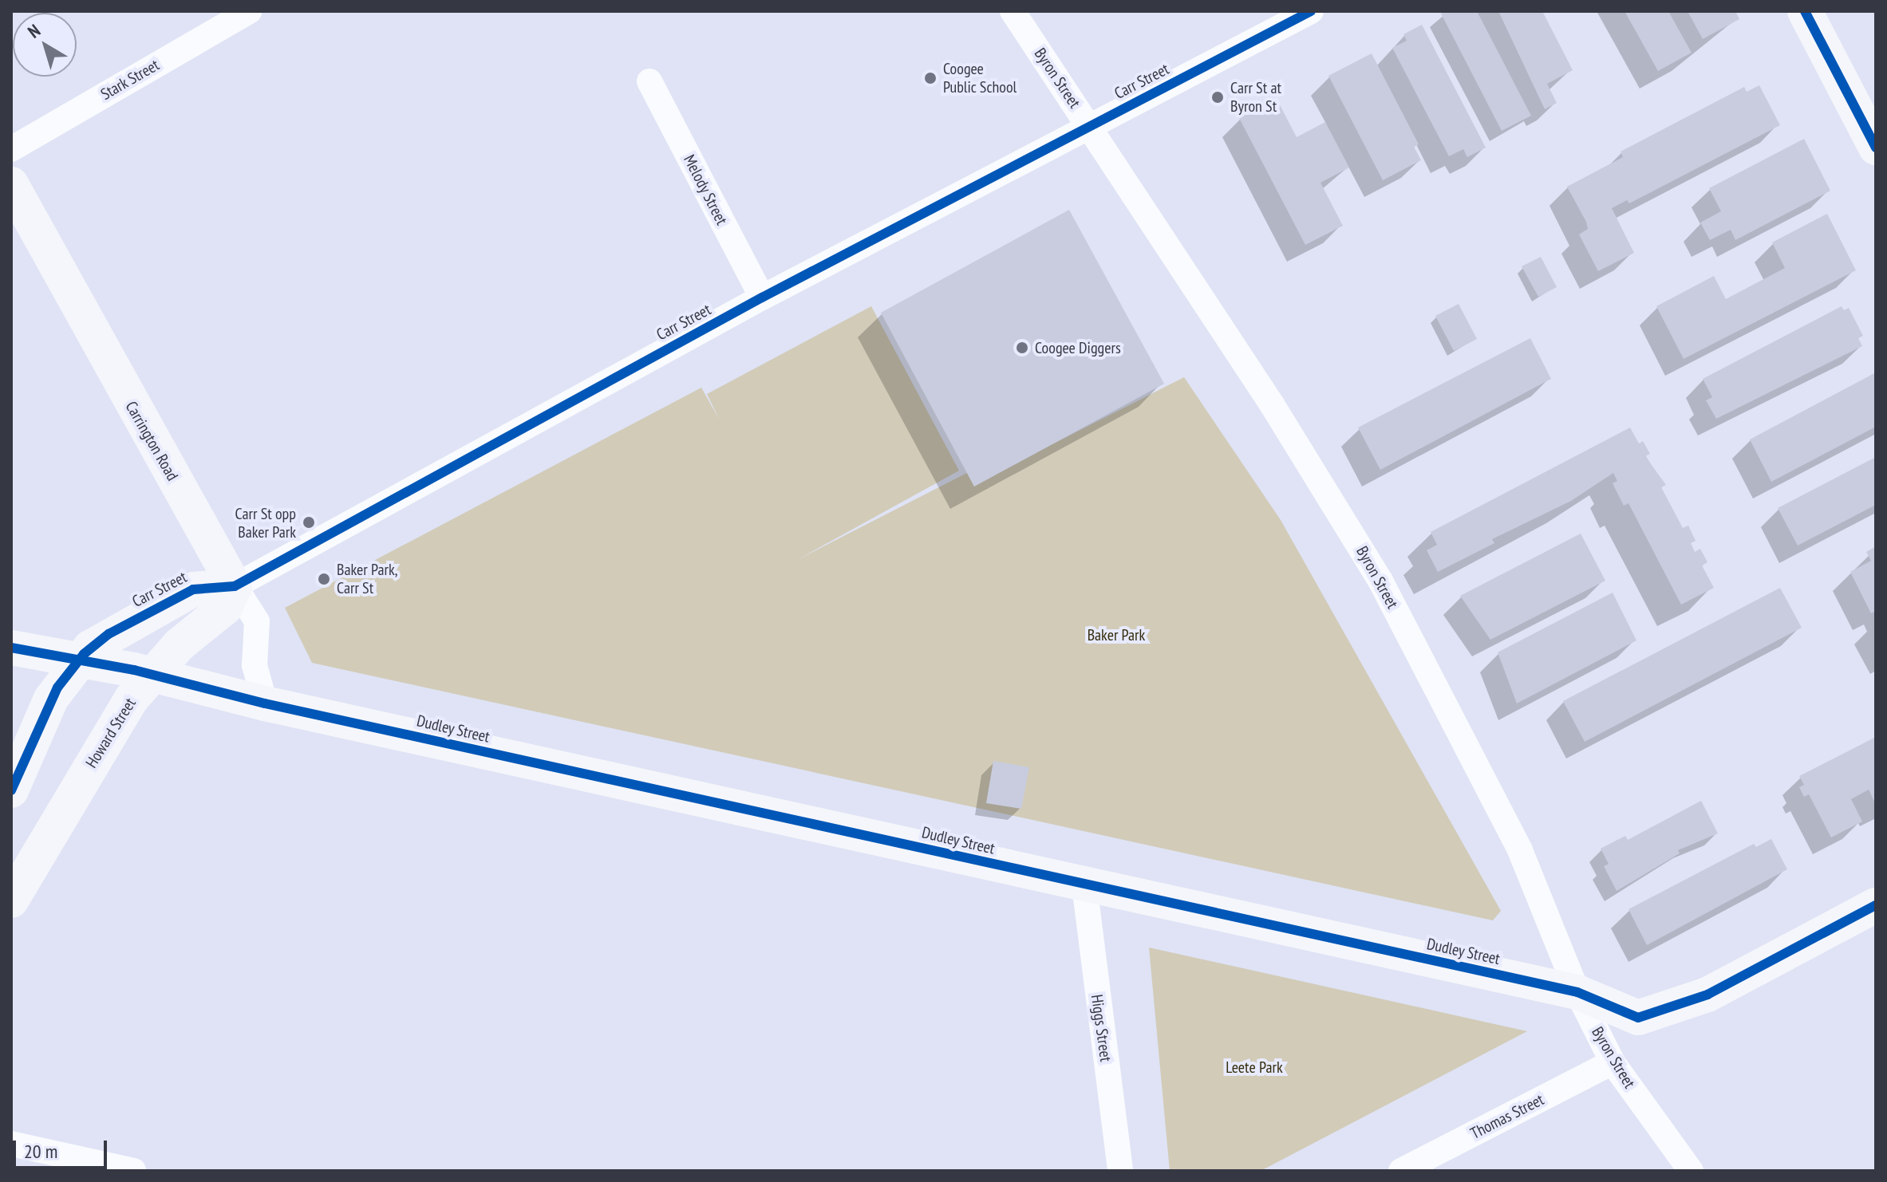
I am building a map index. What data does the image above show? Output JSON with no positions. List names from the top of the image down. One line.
{"streets":{"street":["Byron Street","Stark Street","Carr Street","Melody Street","Carrington Road","Dudley Street","Howard Street","Higgs Street","Thomas Street"]},"crossings":[["Byron Street","Carr Street"],["Byron Street","Dudley Street"],["Byron Street","Thomas Street"],["Carr Street","Melody Street"],["Carr Street","Carrington Road"],["Carr Street","Dudley Street"],["Carr Street","Howard Street"],["Carrington Road","Dudley Street"],["Carrington Road","Howard Street"],["Dudley Street","Howard Street"],["Dudley Street","Higgs Street"]],"parks":["Baker Park","Leete Park"],"places":["Coogee Public School","Carr St at Byron St","Coogee Diggers","Carr St opp Baker Park","Baker Park, Carr St"],"scale_bar":"20 m","north":"top left"}
